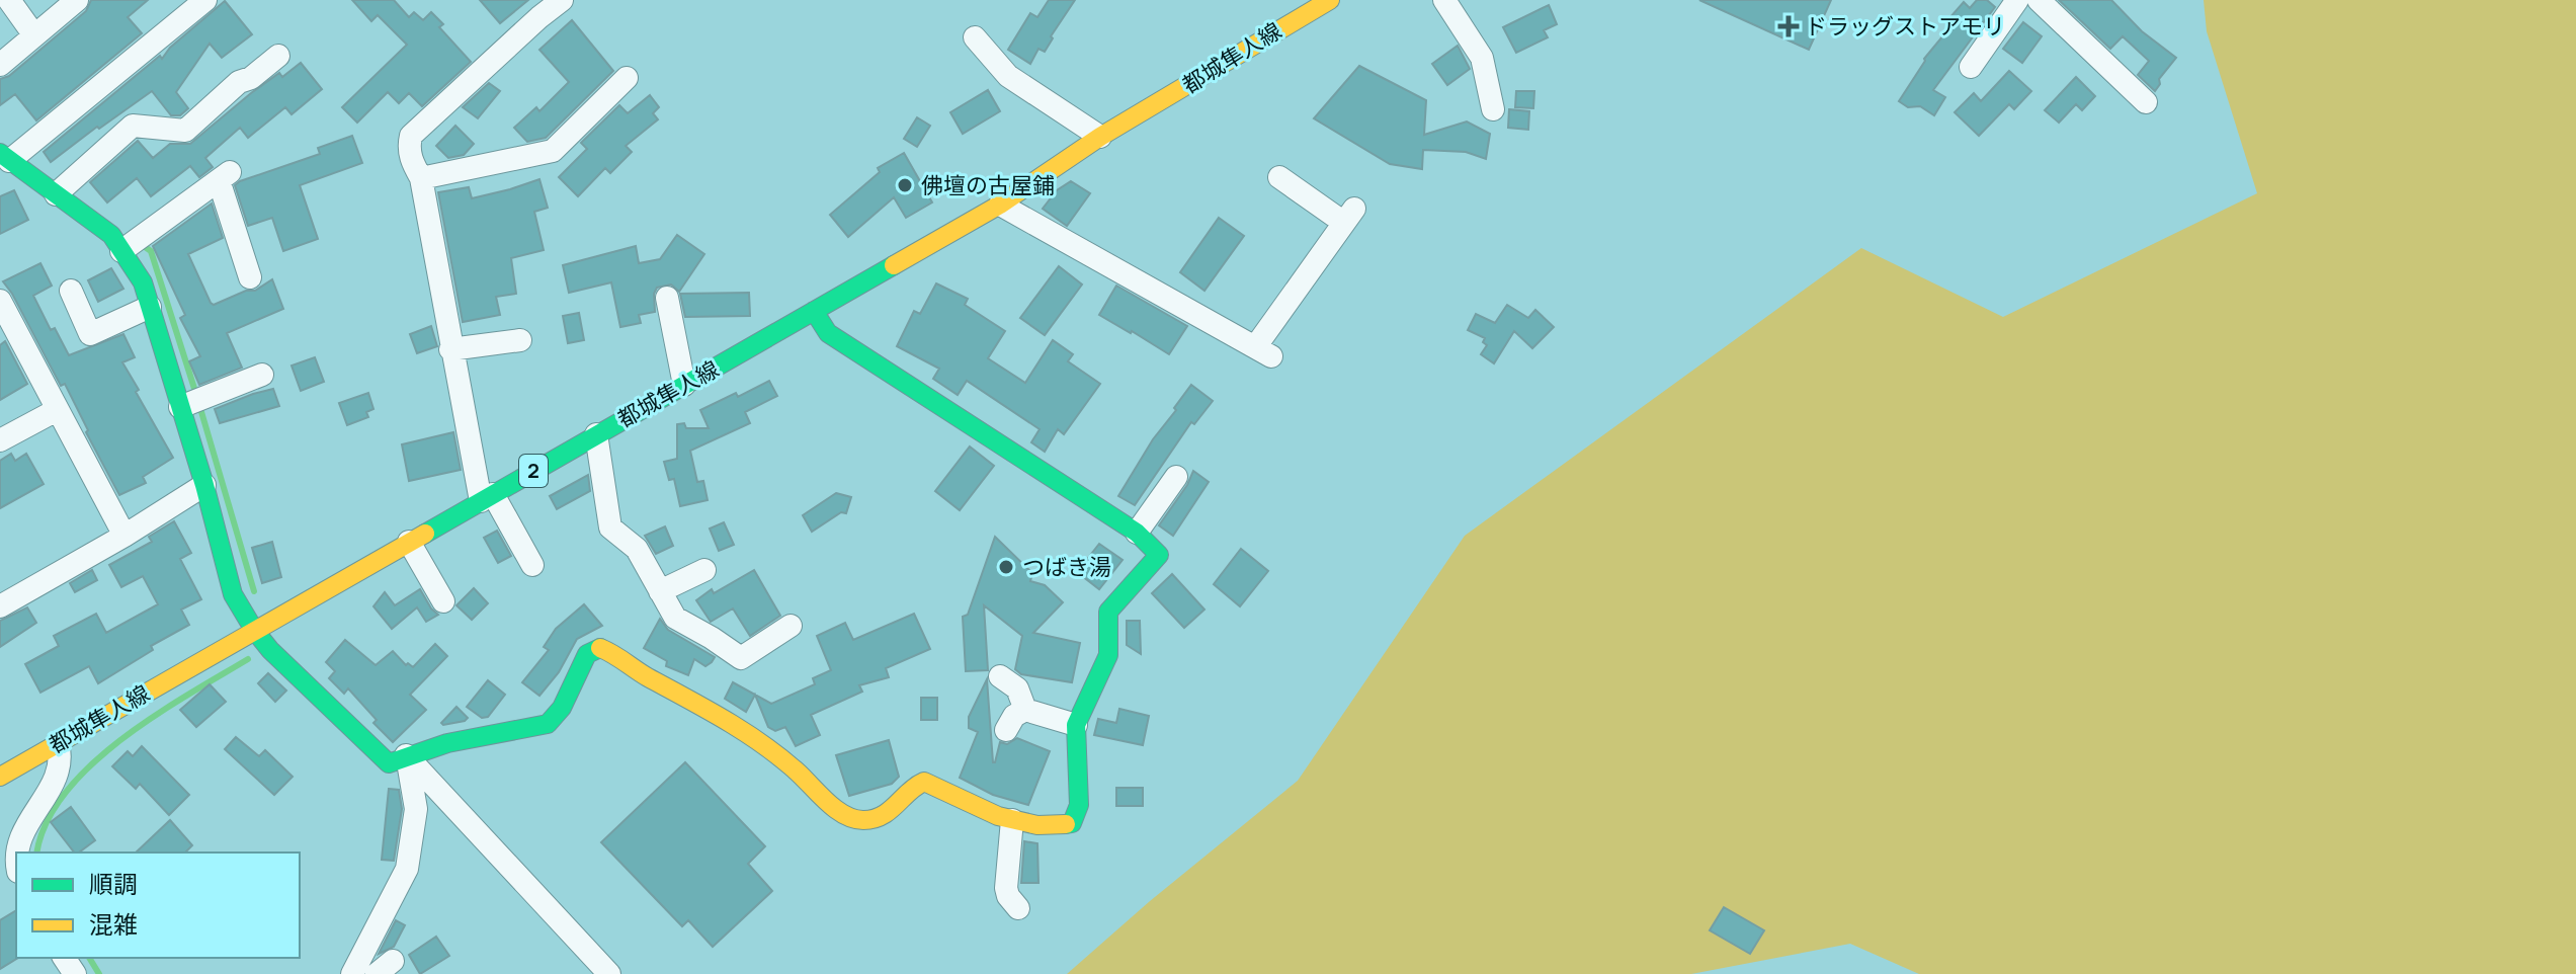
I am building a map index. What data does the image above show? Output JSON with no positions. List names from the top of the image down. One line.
{"streets":{"street":["都城隼人線","2"]},"places":{"health":["ドラッグストアモリ"],"other":["佛壇の古屋鋪","つばき湯"]},"legend":["順調","混雑"]}
